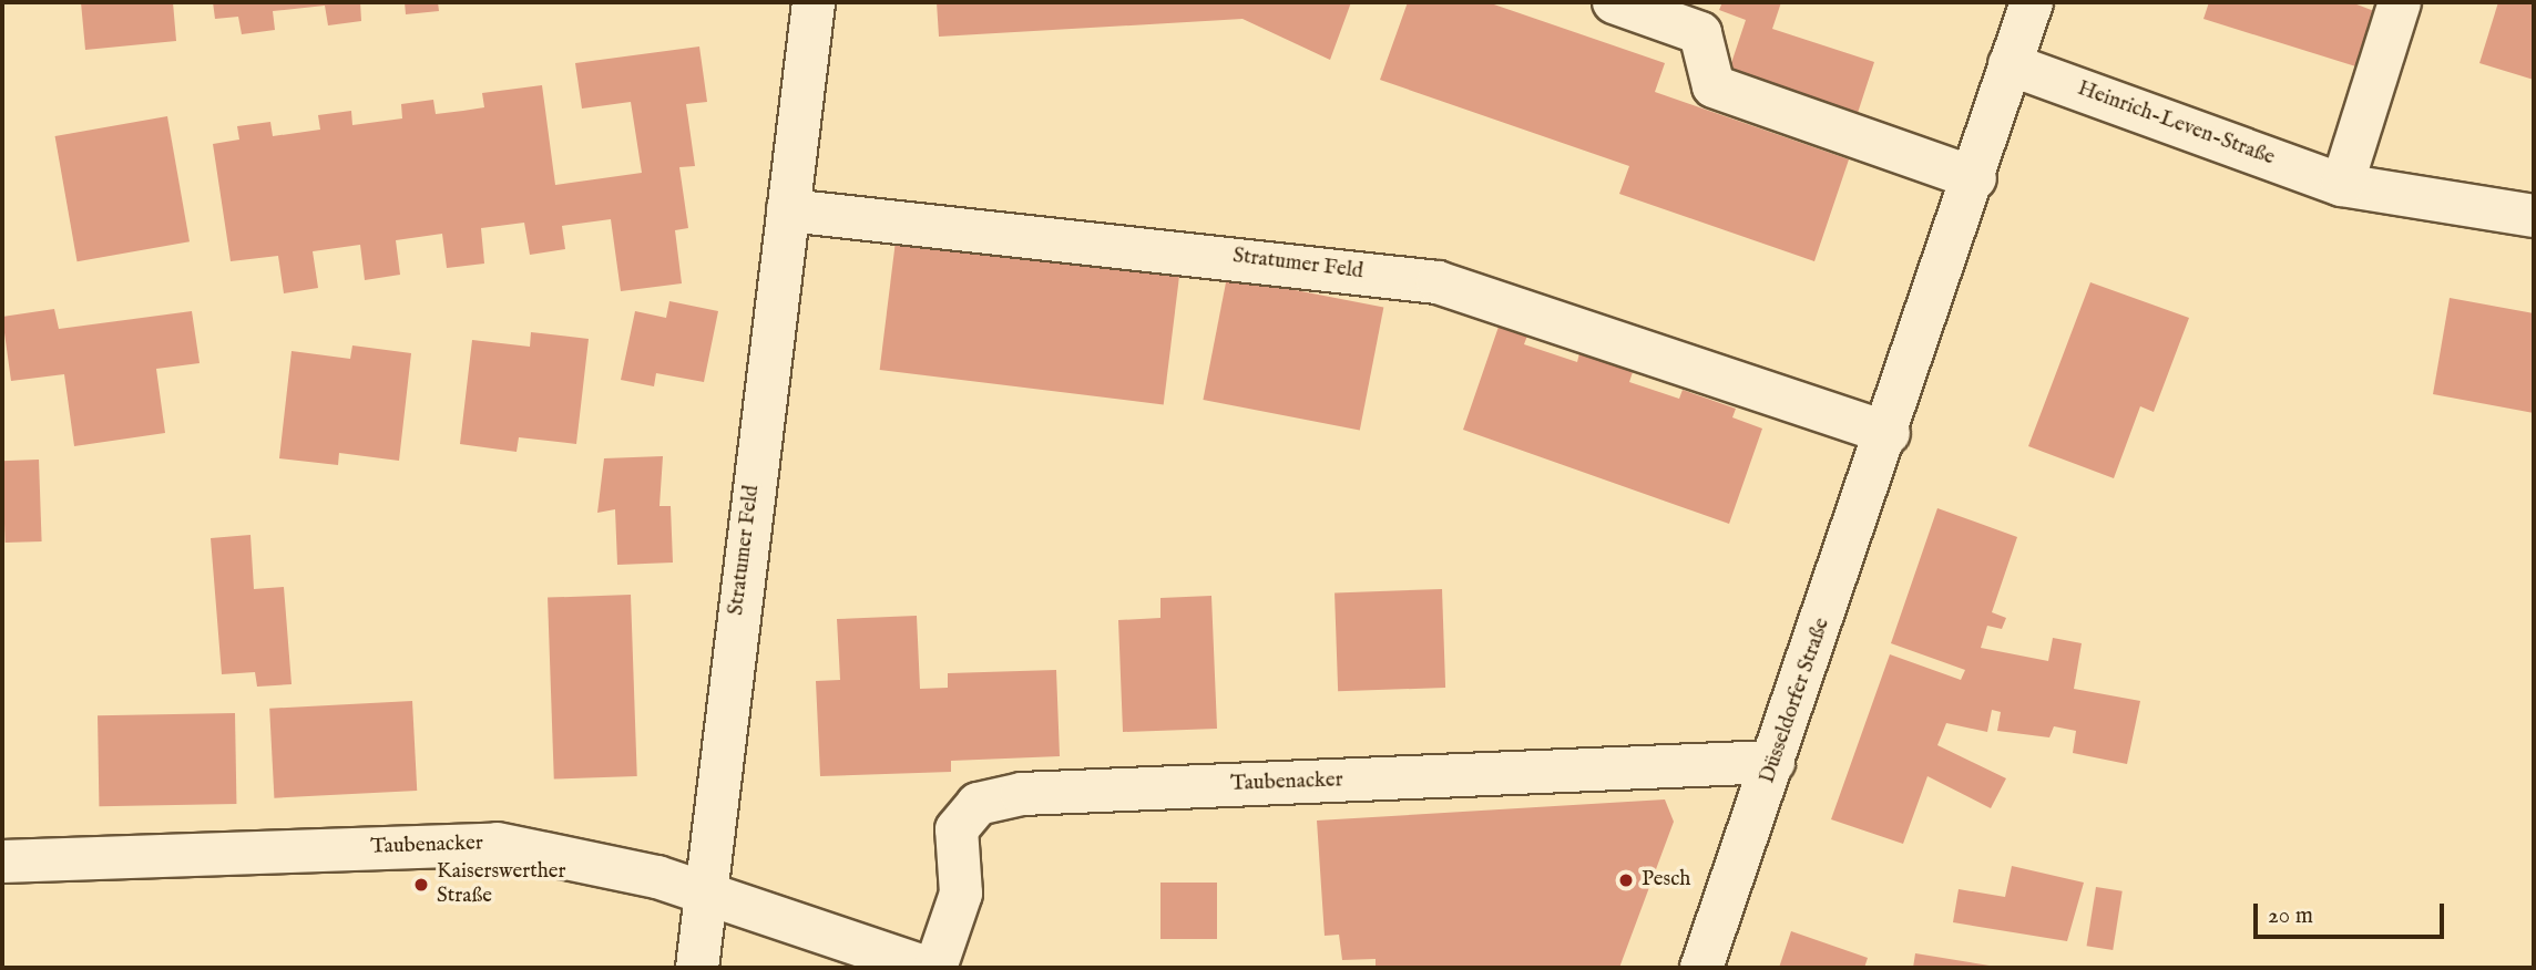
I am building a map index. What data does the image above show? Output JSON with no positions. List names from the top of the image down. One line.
{"streets":{"street":["Heinrich-Leven-Straße","Stratumer Feld","Düsseldorfer Straße","Taubenacker"]},"crossings":[["Heinrich-Leven-Straße","Düsseldorfer Straße"],["Stratumer Feld","Düsseldorfer Straße"],["Stratumer Feld","Taubenacker"],["Düsseldorfer Straße","Taubenacker"]],"places":["Pesch","Kaiserswerther Straße"],"scale_bar":"20 m"}
